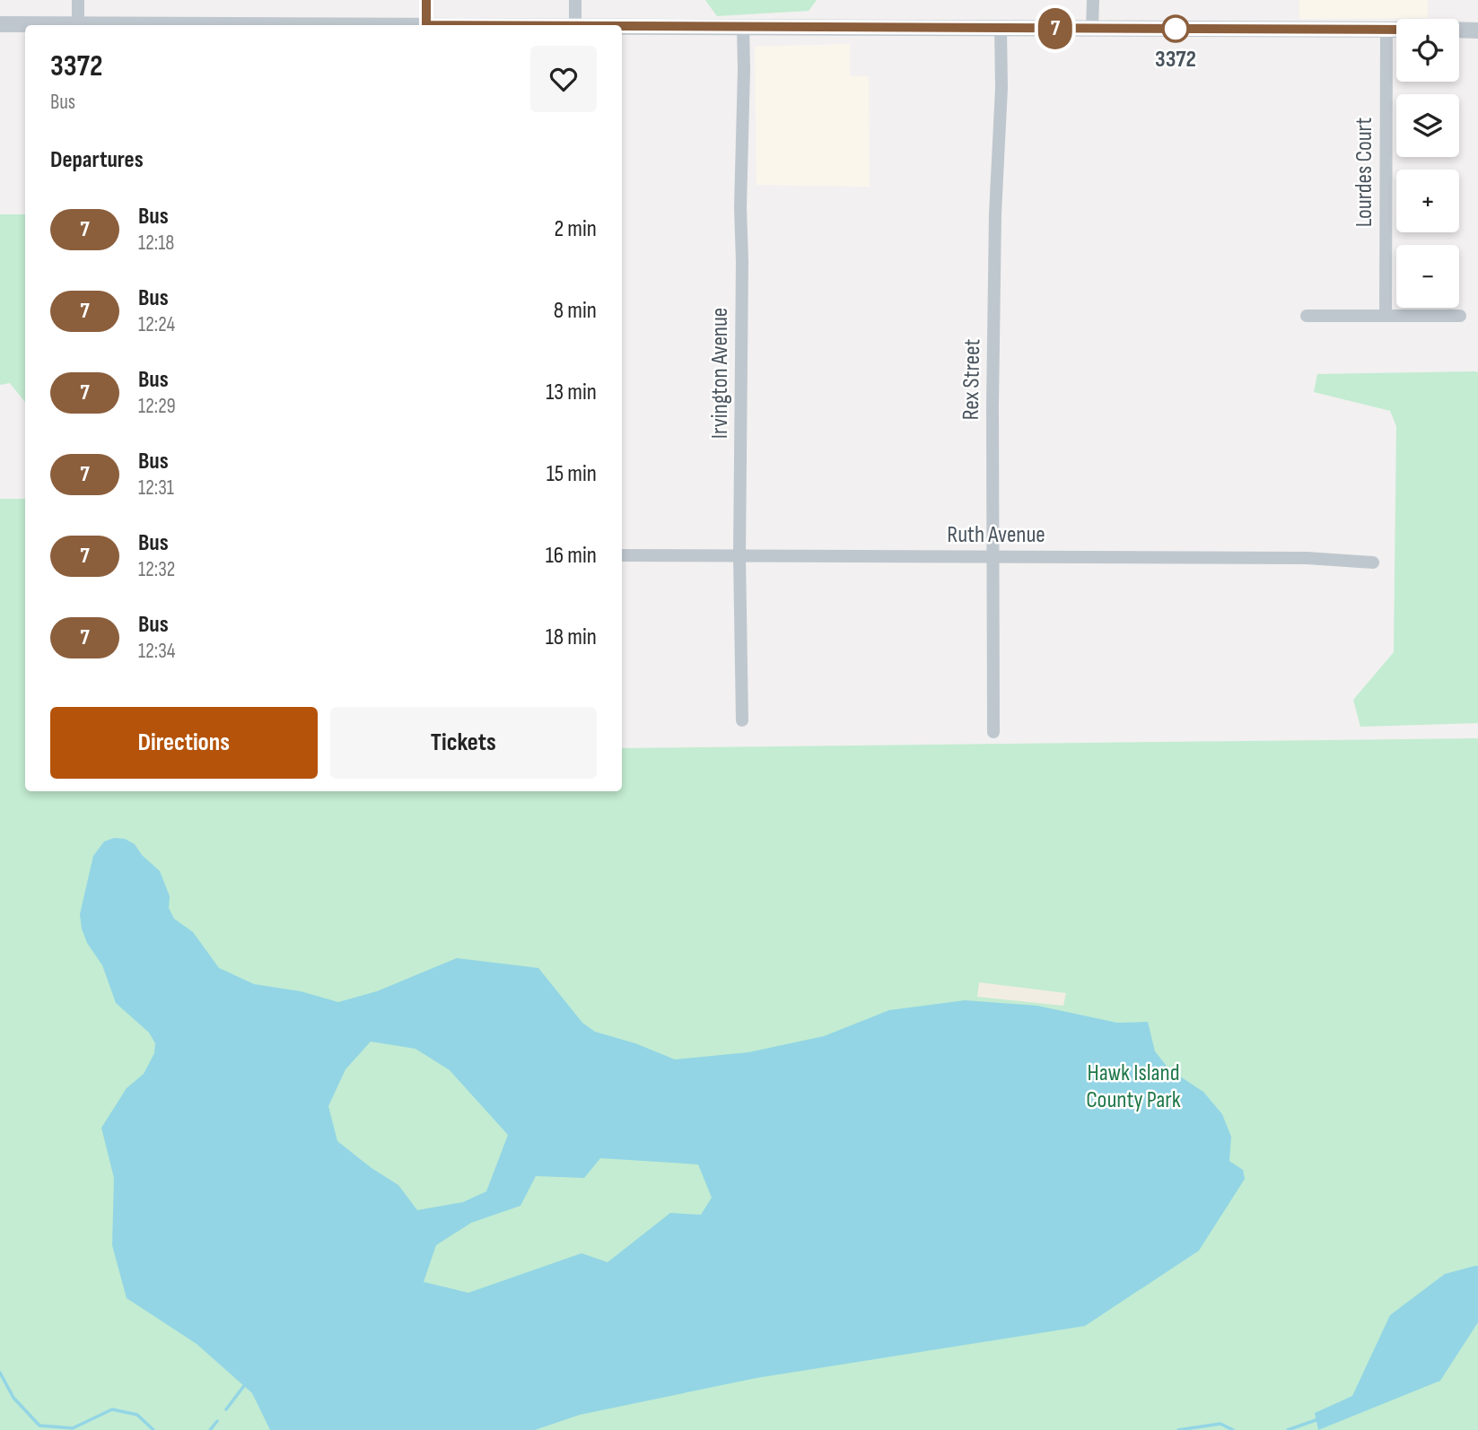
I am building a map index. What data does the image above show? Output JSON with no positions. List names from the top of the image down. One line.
{"streets":{"street":["Lourdes Court","Irvington Avenue","Rex Street","Ruth Avenue"]},"crossings":[["Irvington Avenue","Ruth Avenue"],["Rex Street","Ruth Avenue"]],"parks":["Hawk Island County Park"],"places":["3372"],"lines":["bus line 7"],"page":{"on_map":"7","map_buttons":["+","−"],"heading":[["3372","Bus"],"Departures"],"list":[{"mark":"7","name":"Bus","note":"12:18","value":"2 min"},{"mark":"7","name":"Bus","note":"12:24","value":"8 min"},{"mark":"7","name":"Bus","note":"12:29","value":"13 min"},{"mark":"7","name":"Bus","note":"12:31","value":"15 min"},{"mark":"7","name":"Bus","note":"12:32","value":"16 min"},{"mark":"7","name":"Bus","note":"12:34","value":"18 min"}],"buttons":["Directions","Tickets"]}}
